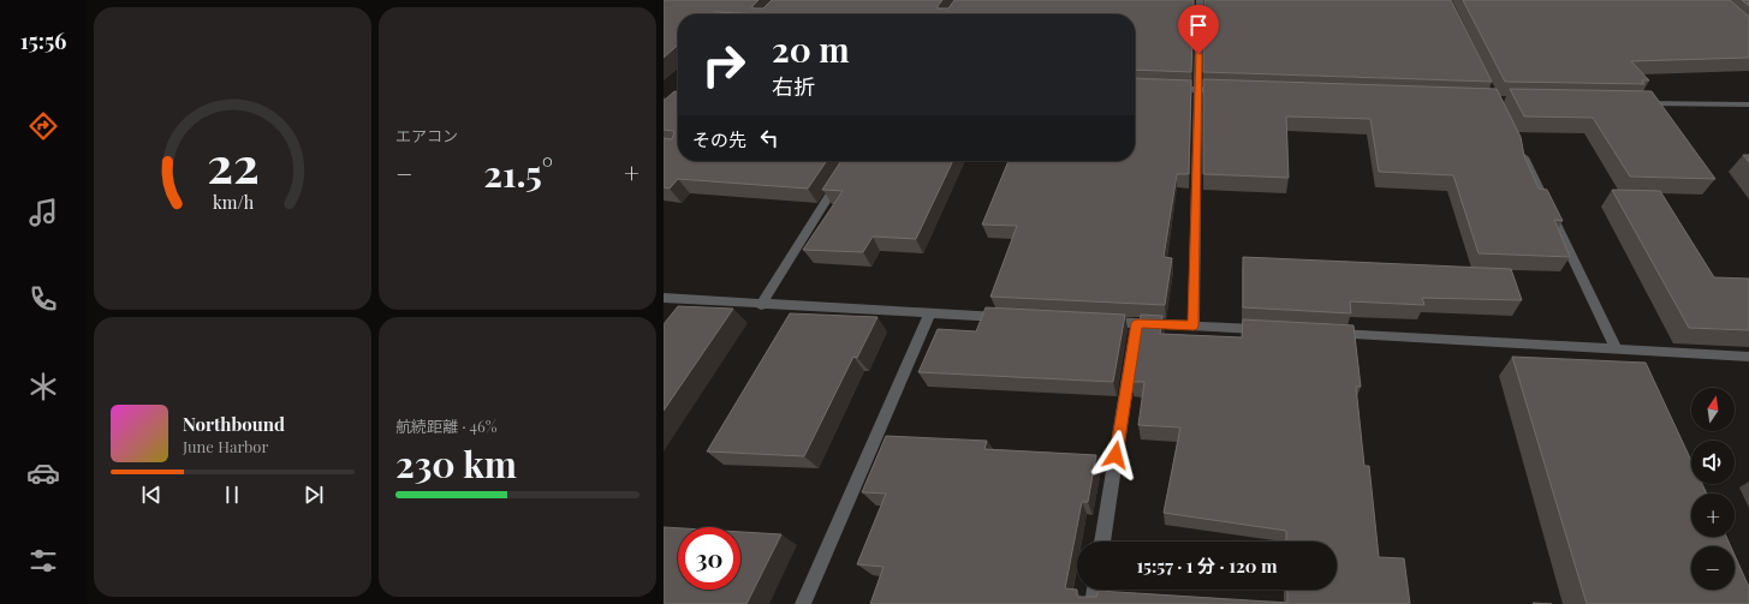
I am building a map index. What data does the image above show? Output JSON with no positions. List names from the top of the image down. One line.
{"north":"top","page":{"tabs":"15:56","tile":["エアコン",["航続距離 · 46%","230 km"]],"turn":["20 m","右折"],"then":"その先","heat":["−","21.5°","+"],"map_buttons":["+","−"],"song":["Northbound","June Harbor"],"limit":"30","trip":"15:57 · 1 分 · 120 m","gauge":["22","km/h"]}}
